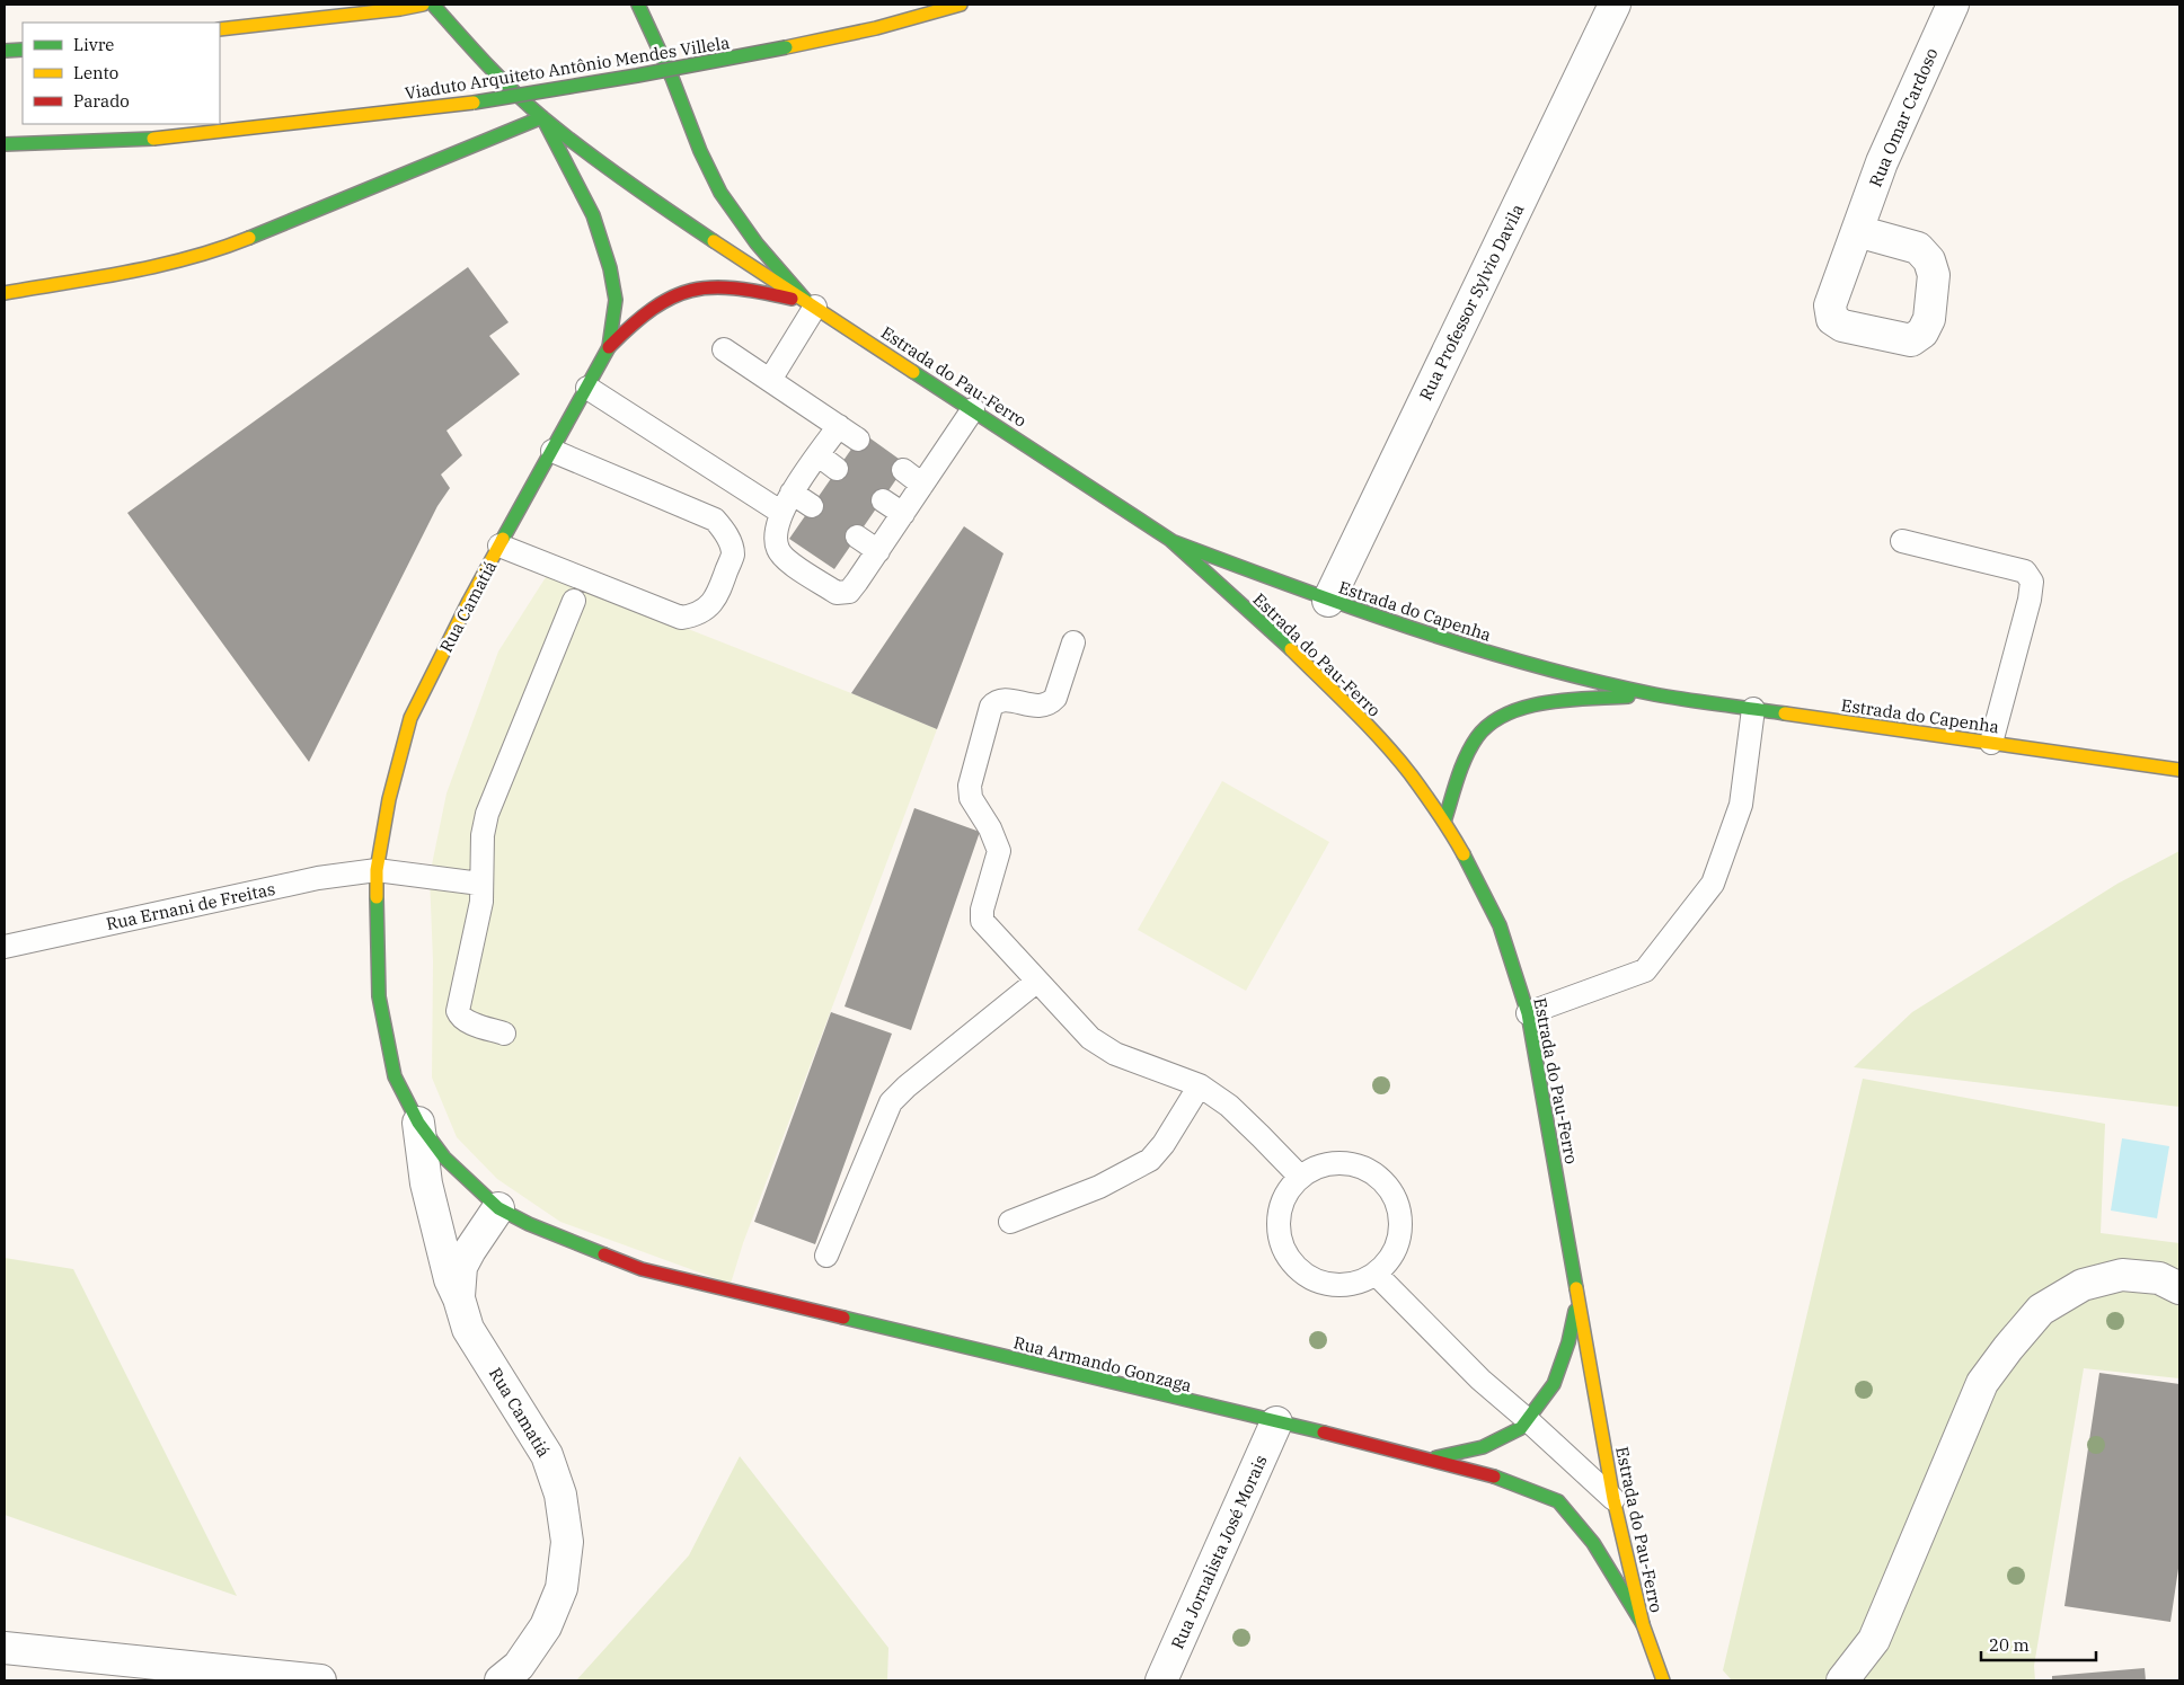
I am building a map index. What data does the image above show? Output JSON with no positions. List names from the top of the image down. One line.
{"streets":{"main road":["Viaduto Arquiteto Antônio Mendes Villela","Estrada do Pau-Ferro","Rua Camatiá","Estrada do Capenha","Rua Armando Gonzaga"],"street":["Rua Omar Cardoso","Rua Professor Sylvio Davila","Rua Jornalista José Morais"],"lane":["Rua Ernani de Freitas"]},"crossings":[["Rua Professor Sylvio Davila","Estrada do Capenha"],["Estrada do Pau-Ferro","Rua Camatiá"],["Estrada do Pau-Ferro","Estrada do Capenha"],["Estrada do Pau-Ferro","Rua Armando Gonzaga"],["Rua Camatiá","Rua Ernani de Freitas"],["Rua Camatiá","Rua Armando Gonzaga"],["Rua Armando Gonzaga","Rua Jornalista José Morais"]],"legend":["Livre","Lento","Parado"],"scale_bar":"20 m"}
